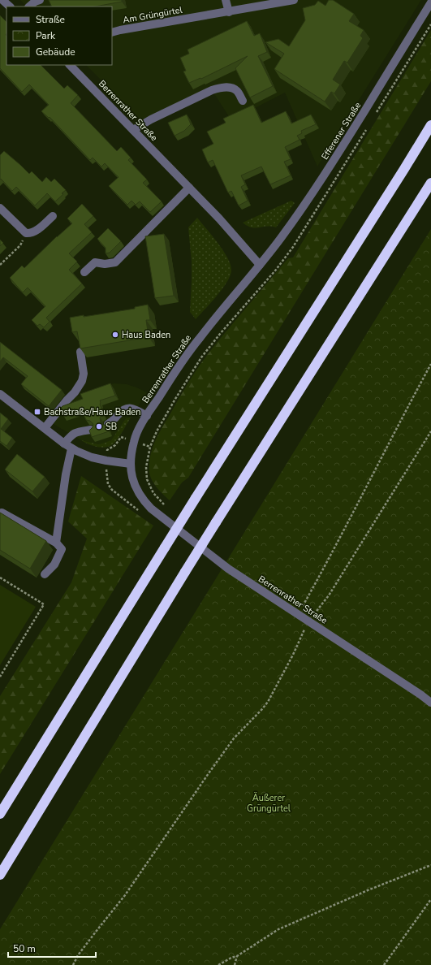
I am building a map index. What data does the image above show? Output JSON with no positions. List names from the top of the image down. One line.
{"streets":{"street":["Am Grüngürtel","Berrenrather Straße","Efferener Straße"]},"crossings":[["Berrenrather Straße","Efferener Straße"]],"parks":["Äußerer Grüngürtel"],"places":{"other":["Haus Baden","SB"],"transit":["Bachstraße/Haus Baden"]},"legend":["Straße","Park","Gebäude"],"scale_bar":"50 m"}
